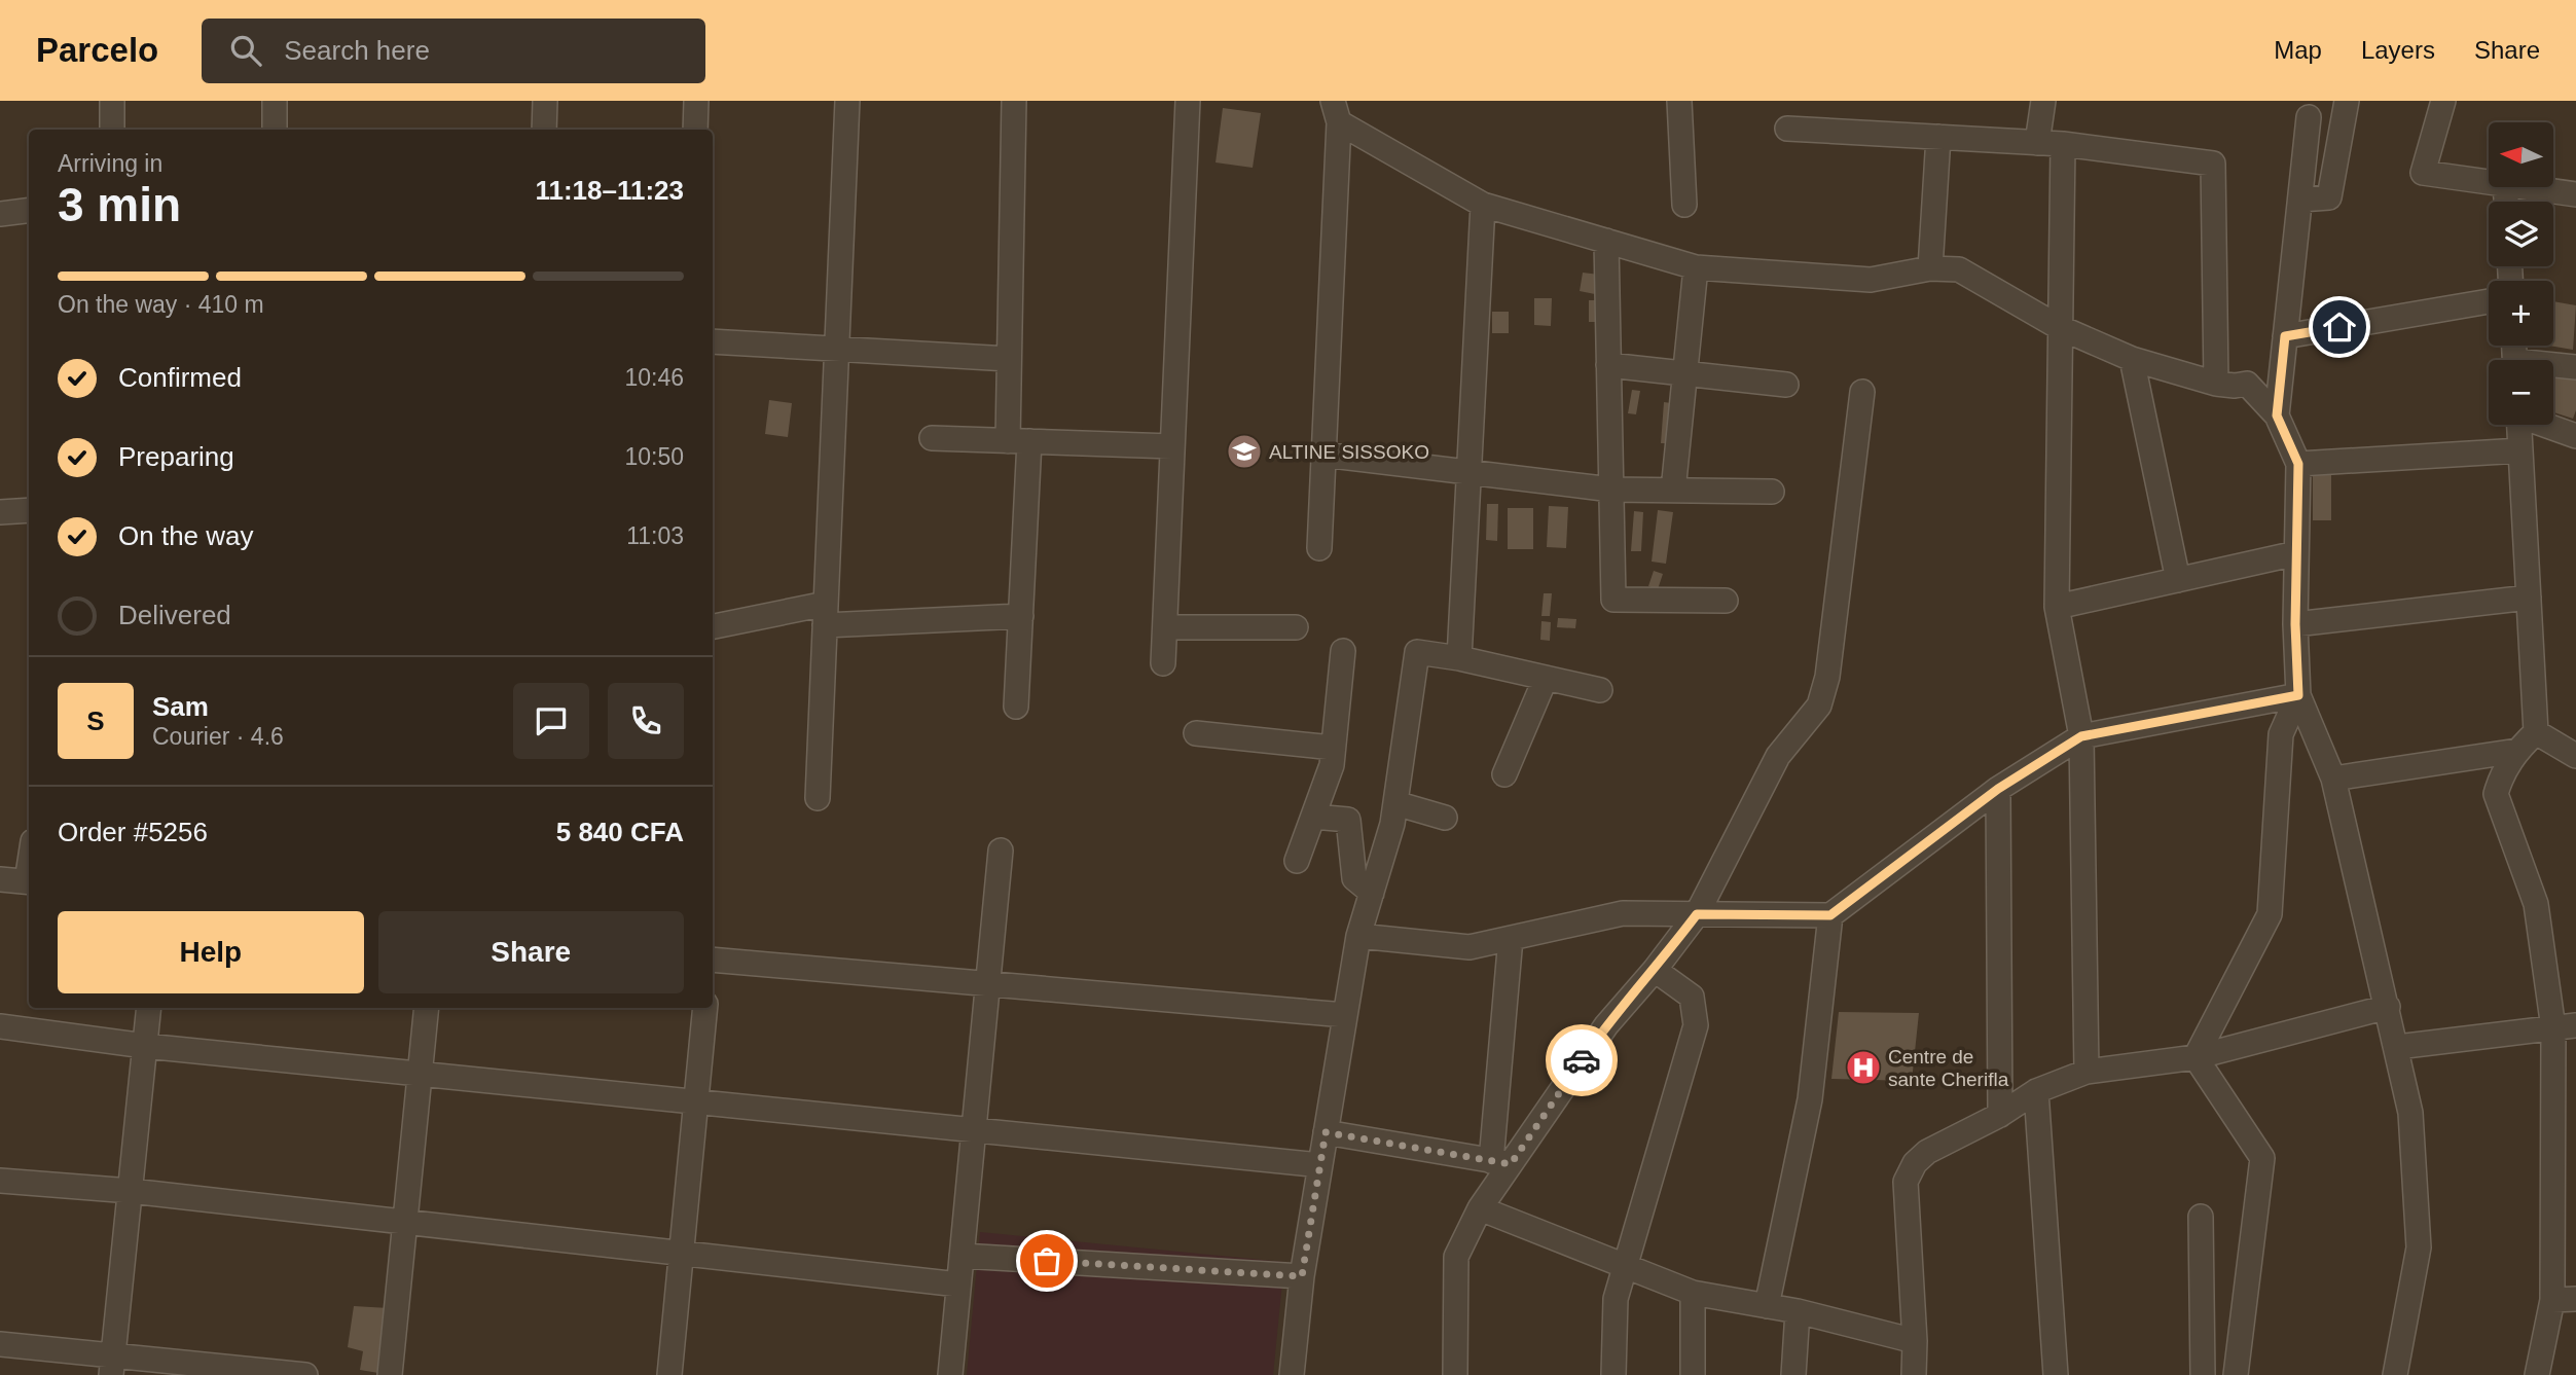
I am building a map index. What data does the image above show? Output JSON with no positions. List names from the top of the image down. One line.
{"places":{"school or university":["ALTINE SISSOKO"],"hospital":["Centre de sante Cherifla"]},"north":"left","page":{"header":"Parcelo","search":"Search here","nav":["Map","Layers","Share"],"map_buttons":["+","−"],"heading":["3 min","Arriving in","11:18–11:23"],"panel":["Sam","Courier · 4.6","Order #5256","5 840 CFA"],"bar":"On the way · 410 m","list":[["Confirmed","10:46"],["Preparing","10:50"],["On the way","11:03"],"Delivered"],"round":"S","buttons":["Help","Share"]}}
